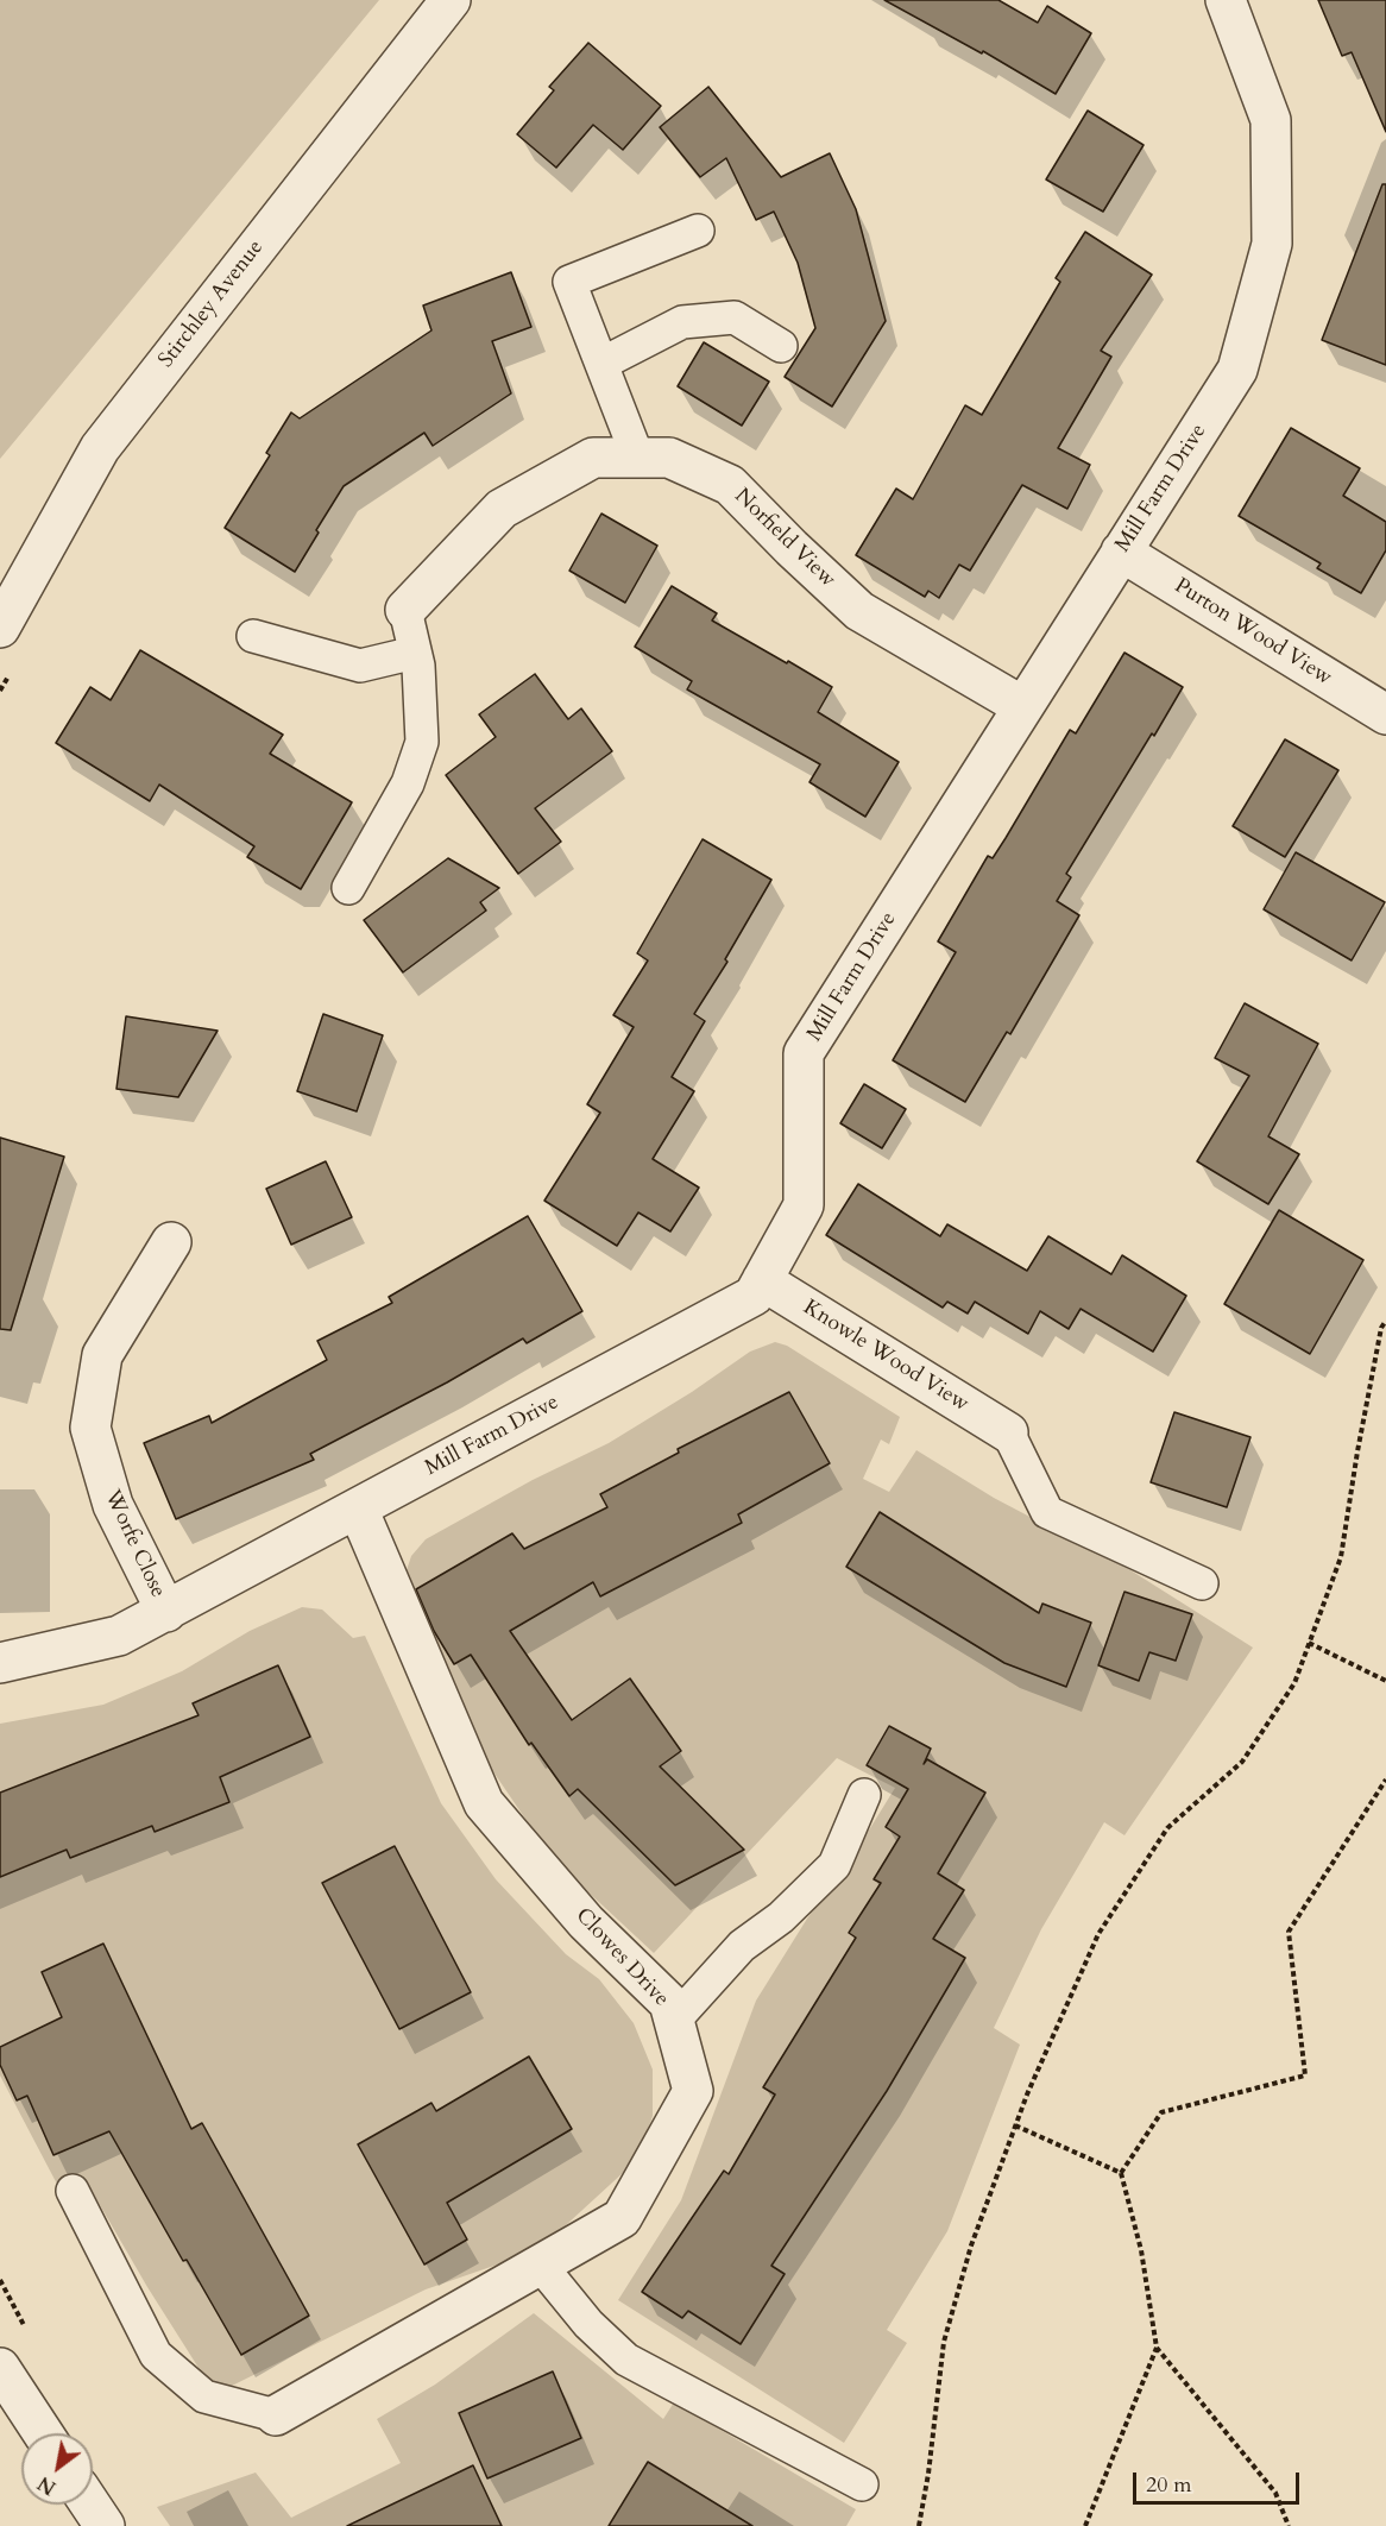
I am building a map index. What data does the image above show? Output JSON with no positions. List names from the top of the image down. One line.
{"streets":{"street":["Stirchley Avenue","Mill Farm Drive","Norfield View","Purton Wood View","Knowle Wood View","Worfe Close","Clowes Drive"]},"crossings":[["Mill Farm Drive","Norfield View"],["Mill Farm Drive","Purton Wood View"],["Mill Farm Drive","Knowle Wood View"],["Mill Farm Drive","Worfe Close"],["Mill Farm Drive","Clowes Drive"]],"scale_bar":"20 m","north":"bottom left"}
